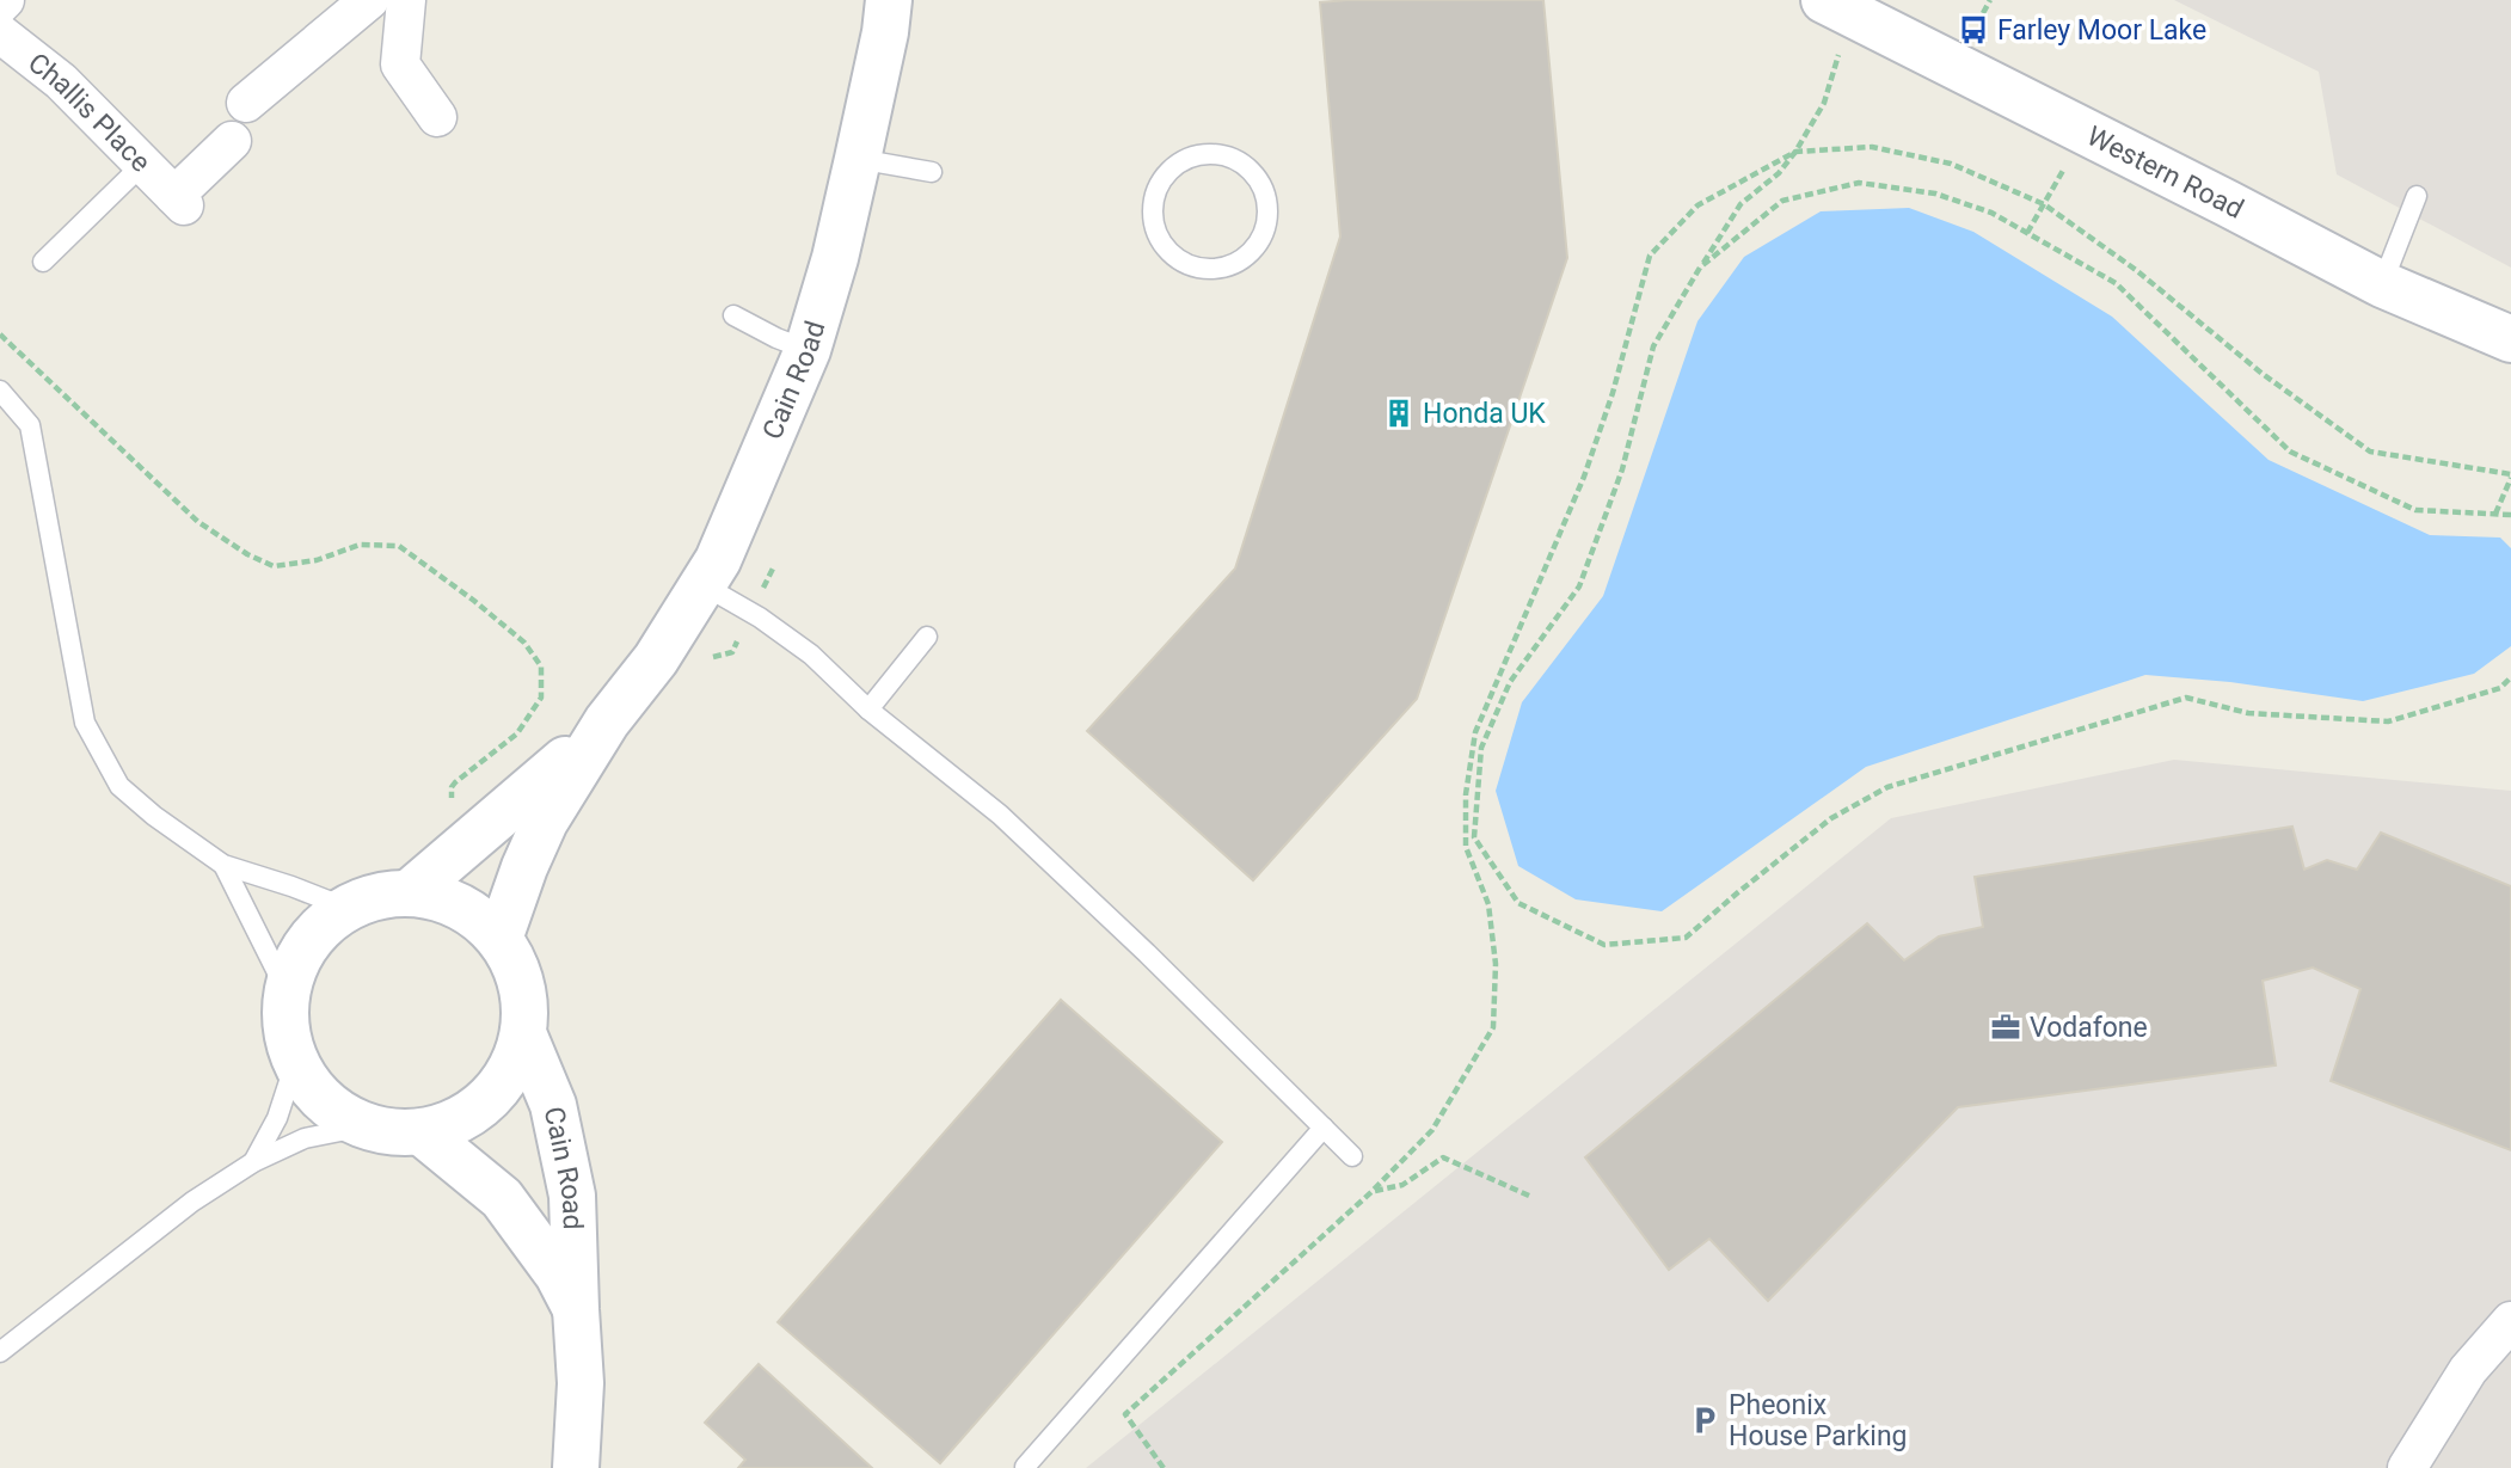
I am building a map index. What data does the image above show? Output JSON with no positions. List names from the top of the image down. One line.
{"streets":{"street":["Challis Place","Western Road","Cain Road"]},"places":{"bus stop":["Farley Moor Lake"],"building":["Honda UK"],"office":["Vodafone"],"parking":["Pheonix House Parking"]}}
